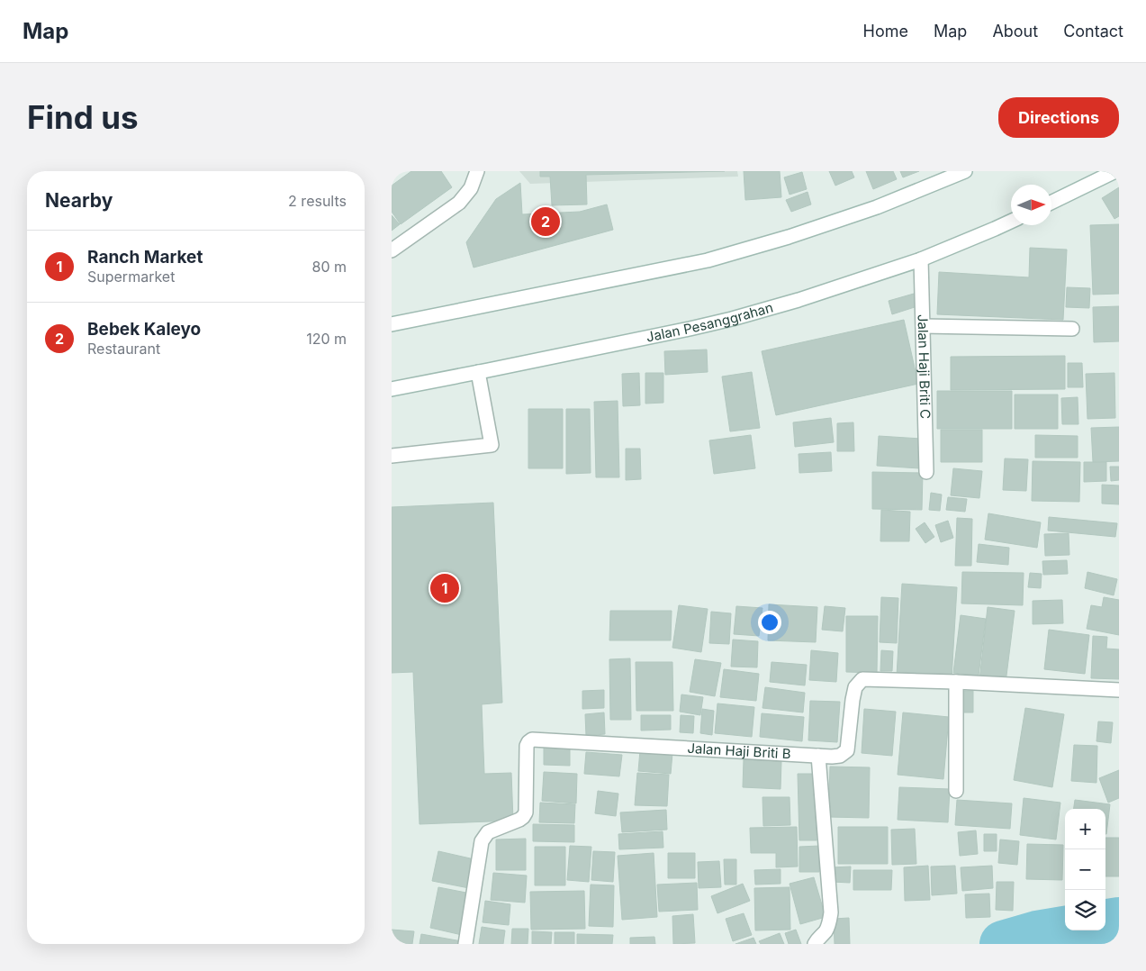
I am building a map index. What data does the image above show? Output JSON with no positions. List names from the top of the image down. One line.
{"streets":{"street":["Jalan Pesanggrahan","Jalan Haji Briti C","Jalan Haji Briti B"]},"crossings":[["Jalan Pesanggrahan","Jalan Haji Briti C"]],"north":"right","page":{"header":"Map","nav":["Home","Map","About","Contact"],"buttons":"Directions","title":"Find us","heading":["Nearby","2 results"],"pins":["2","1"],"list":[{"mark":"1","name":"Ranch Market","note":"Supermarket","value":"80 m"},{"mark":"2","name":"Bebek Kaleyo","note":"Restaurant","value":"120 m"}],"map_buttons":["+","−"]}}
